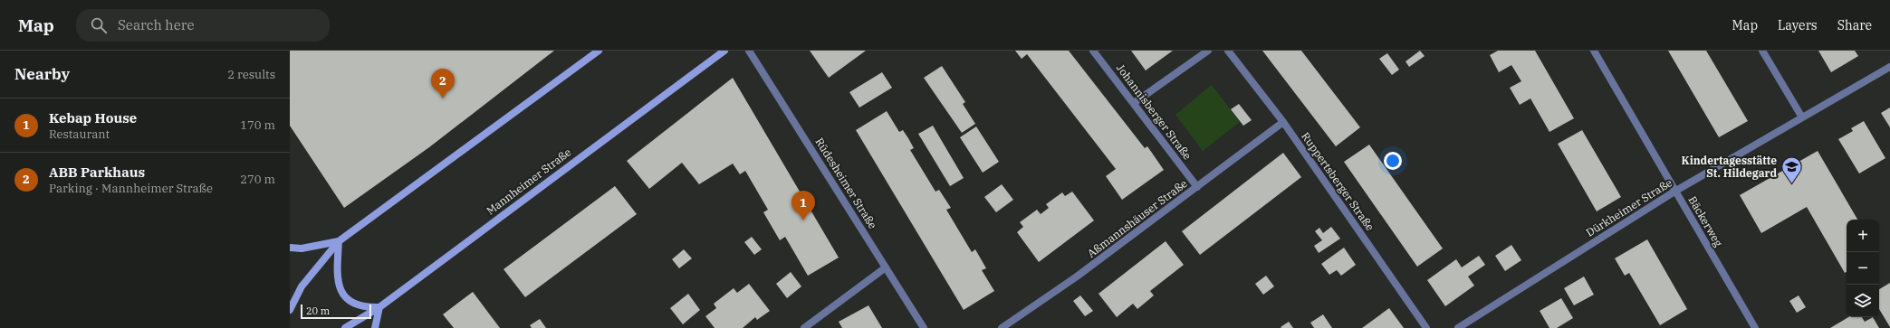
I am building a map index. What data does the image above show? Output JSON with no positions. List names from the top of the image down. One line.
{"streets":{"main road":["Mannheimer Straße"],"street":["Johannisberger Straße","Ruppertsberger Straße","Rüdesheimer Straße","Dürkheimer Straße","Aßmannshäuser Straße","Bäckerweg"]},"crossings":[["Johannisberger Straße","Aßmannshäuser Straße"],["Ruppertsberger Straße","Aßmannshäuser Straße"],["Dürkheimer Straße","Bäckerweg"]],"places":{"school or university":["Kindertagesstätte St. Hildegard"]},"scale_bar":"20 m","page":{"header":"Map","search":"Search here","nav":["Map","Layers","Share"],"heading":["Nearby","2 results"],"pins":["2","1"],"list":[{"mark":"1","name":"Kebap House","note":"Restaurant","value":"170 m"},{"mark":"2","name":"ABB Parkhaus","note":"Parking · Mannheimer Straße","value":"270 m"}],"map_buttons":["+","−"],"scale":"20 m"}}
